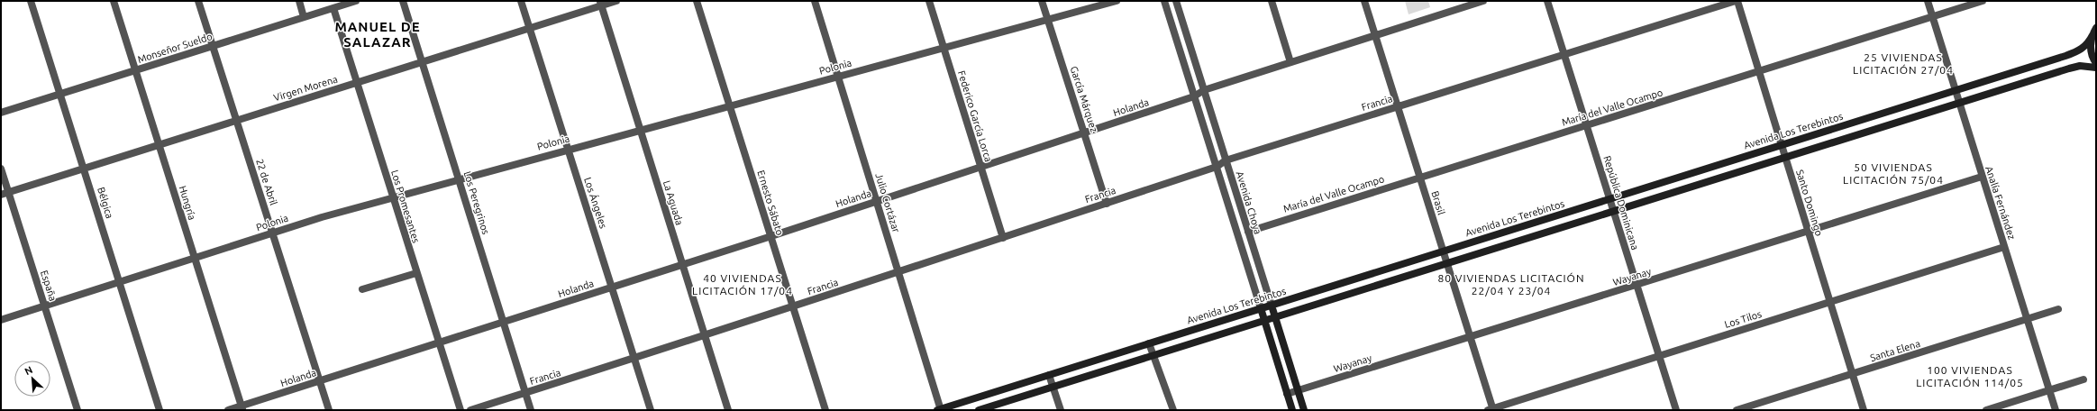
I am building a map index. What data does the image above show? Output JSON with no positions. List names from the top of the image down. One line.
{"streets":{"main road":["Avenida Los Terebintos","Avenida Choya"],"street":["Monseñor Sueldo","Polonia","Virgen Morena","García Márquez","Francia","Holanda","María del Valle Ocampo","Federico García Lorca","22 de Abril","Bélgica","Hungría","Los Peregrinos","Los Ángeles","La Aguada","Ernesto Sábato","Julio Cortázar","Brasil","República Dominicana","Santo Domingo","Analía Fernández","Los Promesantes","Wayanay","España","Los Tilos","Santa Elena"]},"crossings":[["Monseñor Sueldo","22 de Abril"],["Monseñor Sueldo","Bélgica"],["Monseñor Sueldo","Hungría"],["Monseñor Sueldo","Los Promesantes"],["Polonia","García Márquez"],["Polonia","Federico García Lorca"],["Polonia","22 de Abril"],["Polonia","Bélgica"],["Polonia","Hungría"],["Polonia","Los Peregrinos"],["Polonia","Los Ángeles"],["Polonia","La Aguada"],["Polonia","Ernesto Sábato"],["Polonia","Julio Cortázar"],["Polonia","Los Promesantes"],["Polonia","España"],["Virgen Morena","22 de Abril"],["Virgen Morena","Bélgica"],["Virgen Morena","Hungría"],["Virgen Morena","Los Peregrinos"],["Virgen Morena","Los Ángeles"],["Virgen Morena","La Aguada"],["Virgen Morena","Los Promesantes"],["Virgen Morena","España"],["García Márquez","Francia"],["García Márquez","Holanda"],["Francia","Federico García Lorca"],["Francia","Los Peregrinos"],["Francia","Los Ángeles"],["Francia","La Aguada"],["Francia","Ernesto Sábato"],["Francia","Julio Cortázar"],["Francia","Avenida Choya"],["Francia","Brasil"],["Francia","República Dominicana"],["Francia","Santo Domingo"],["Holanda","Federico García Lorca"],["Holanda","22 de Abril"],["Holanda","Hungría"],["Holanda","Los Peregrinos"],["Holanda","Los Ángeles"],["Holanda","La Aguada"],["Holanda","Ernesto Sábato"],["Holanda","Julio Cortázar"],["Holanda","Avenida Choya"],["Holanda","Brasil"],["Holanda","Los Promesantes"],["María del Valle Ocampo","Avenida Choya"],["María del Valle Ocampo","Brasil"],["María del Valle Ocampo","República Dominicana"],["María del Valle Ocampo","Santo Domingo"],["María del Valle Ocampo","Analía Fernández"],["Avenida Los Terebintos","Julio Cortázar"],["Avenida Los Terebintos","Avenida Choya"],["Avenida Los Terebintos","Brasil"],["Avenida Los Terebintos","República Dominicana"],["Avenida Los Terebintos","Santo Domingo"],["Avenida Los Terebintos","Analía Fernández"],["Avenida Choya","Wayanay"],["Brasil","Wayanay"],["Brasil","Los Tilos"],["República Dominicana","Wayanay"],["República Dominicana","Los Tilos"],["Santo Domingo","Wayanay"],["Santo Domingo","Los Tilos"],["Santo Domingo","Santa Elena"],["Analía Fernández","Wayanay"],["Analía Fernández","Los Tilos"],["Analía Fernández","Santa Elena"]],"districts":["MANUEL DE SALAZAR","25 VIVIENDAS LICITACIÓN 27/04","50 VIVIENDAS LICITACIÓN 75/04","40 VIVIENDAS LICITACIÓN 17/04","80 VIVIENDAS LICITACIÓN 22/04 Y 23/04","100 VIVIENDAS LICITACIÓN 114/05"],"north":"top left"}
